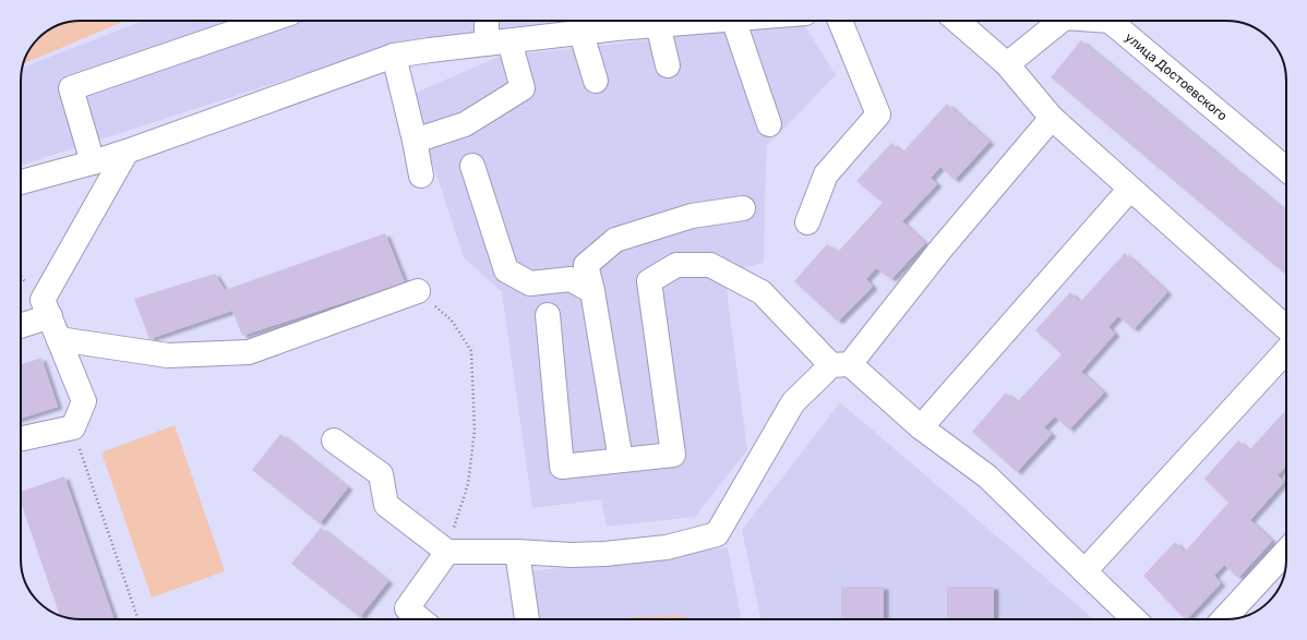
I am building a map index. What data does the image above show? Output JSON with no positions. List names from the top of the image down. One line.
{"streets":{"street":["улица Достоевского"]}}
